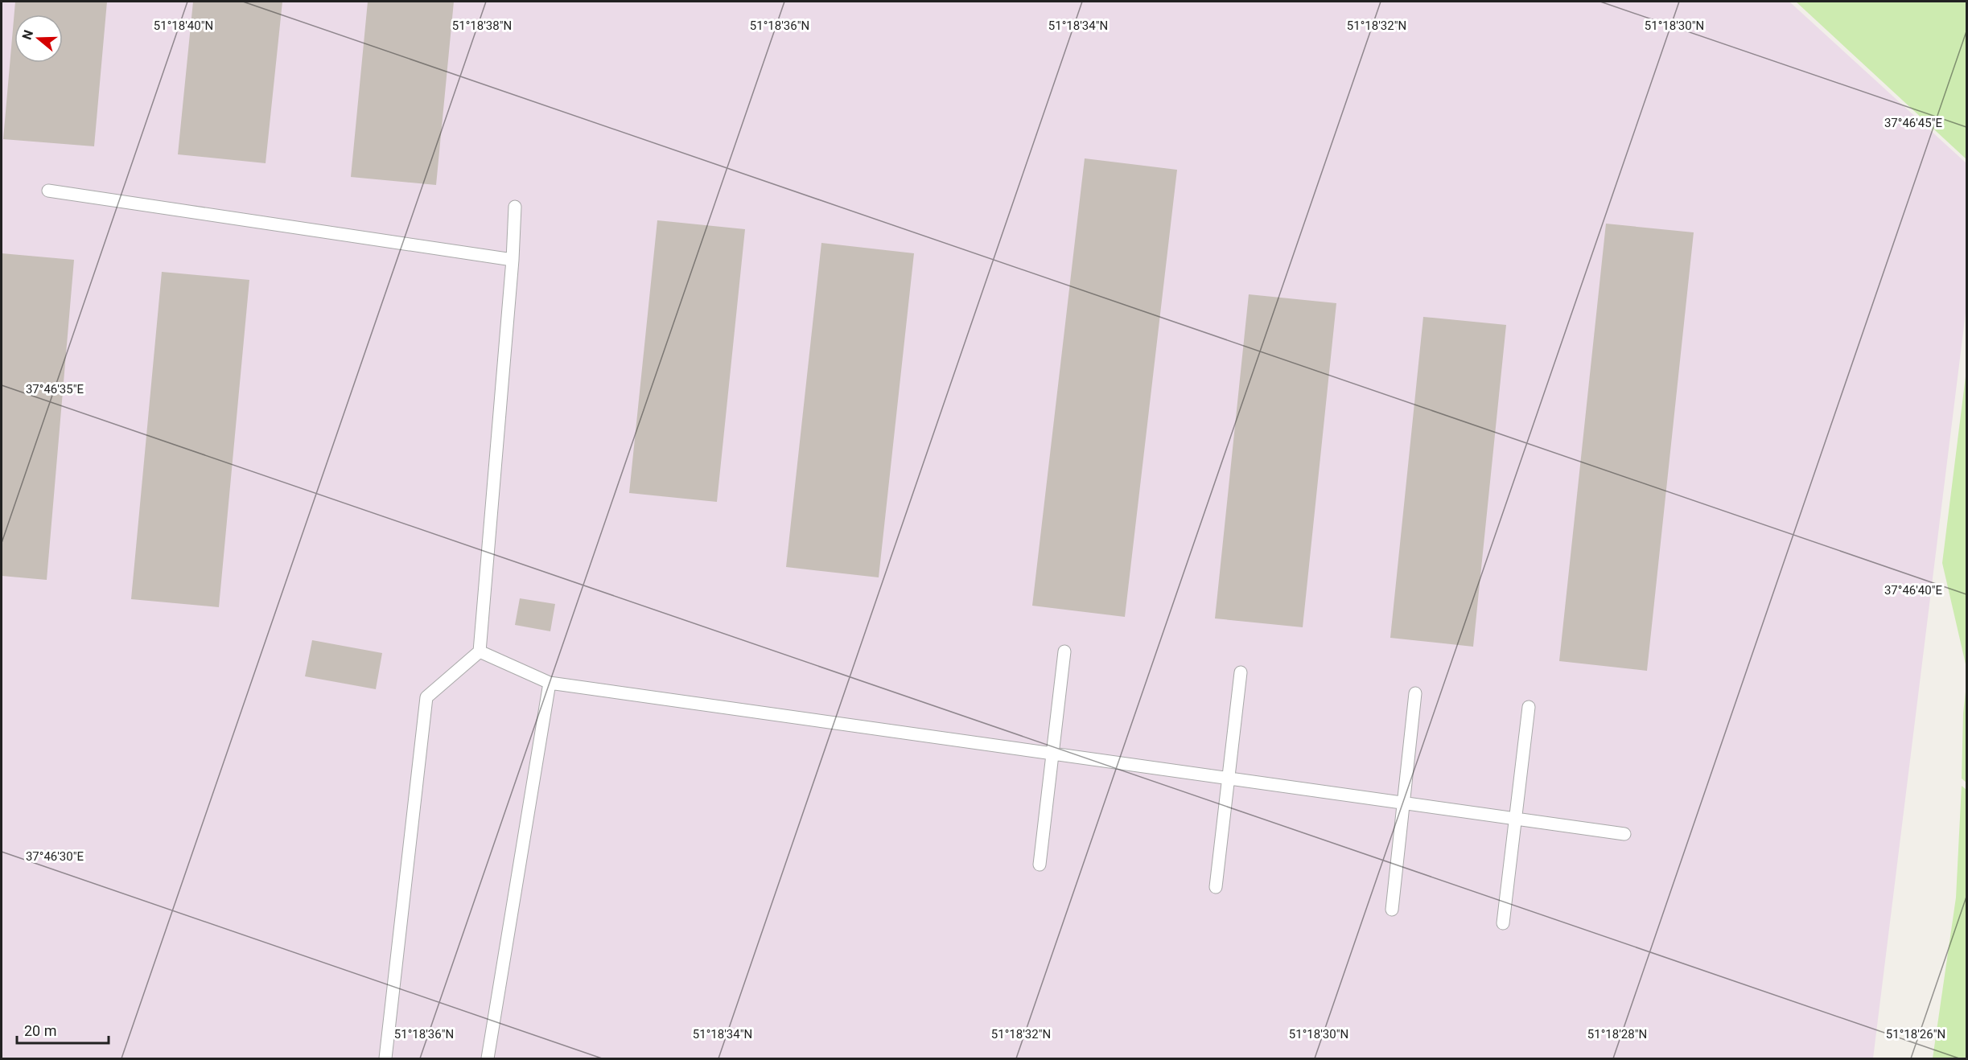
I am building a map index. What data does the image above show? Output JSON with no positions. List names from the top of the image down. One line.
{"scale_bar":"20 m","north":"left","coordinates":["51°18'40\"N","51°18'38\"N","51°18'36\"N","51°18'34\"N","51°18'32\"N","51°18'30\"N","37°46'45\"E","37°46'35\"E","37°46'40\"E","37°46'30\"E","51°18'28\"N","51°18'26\"N"]}
